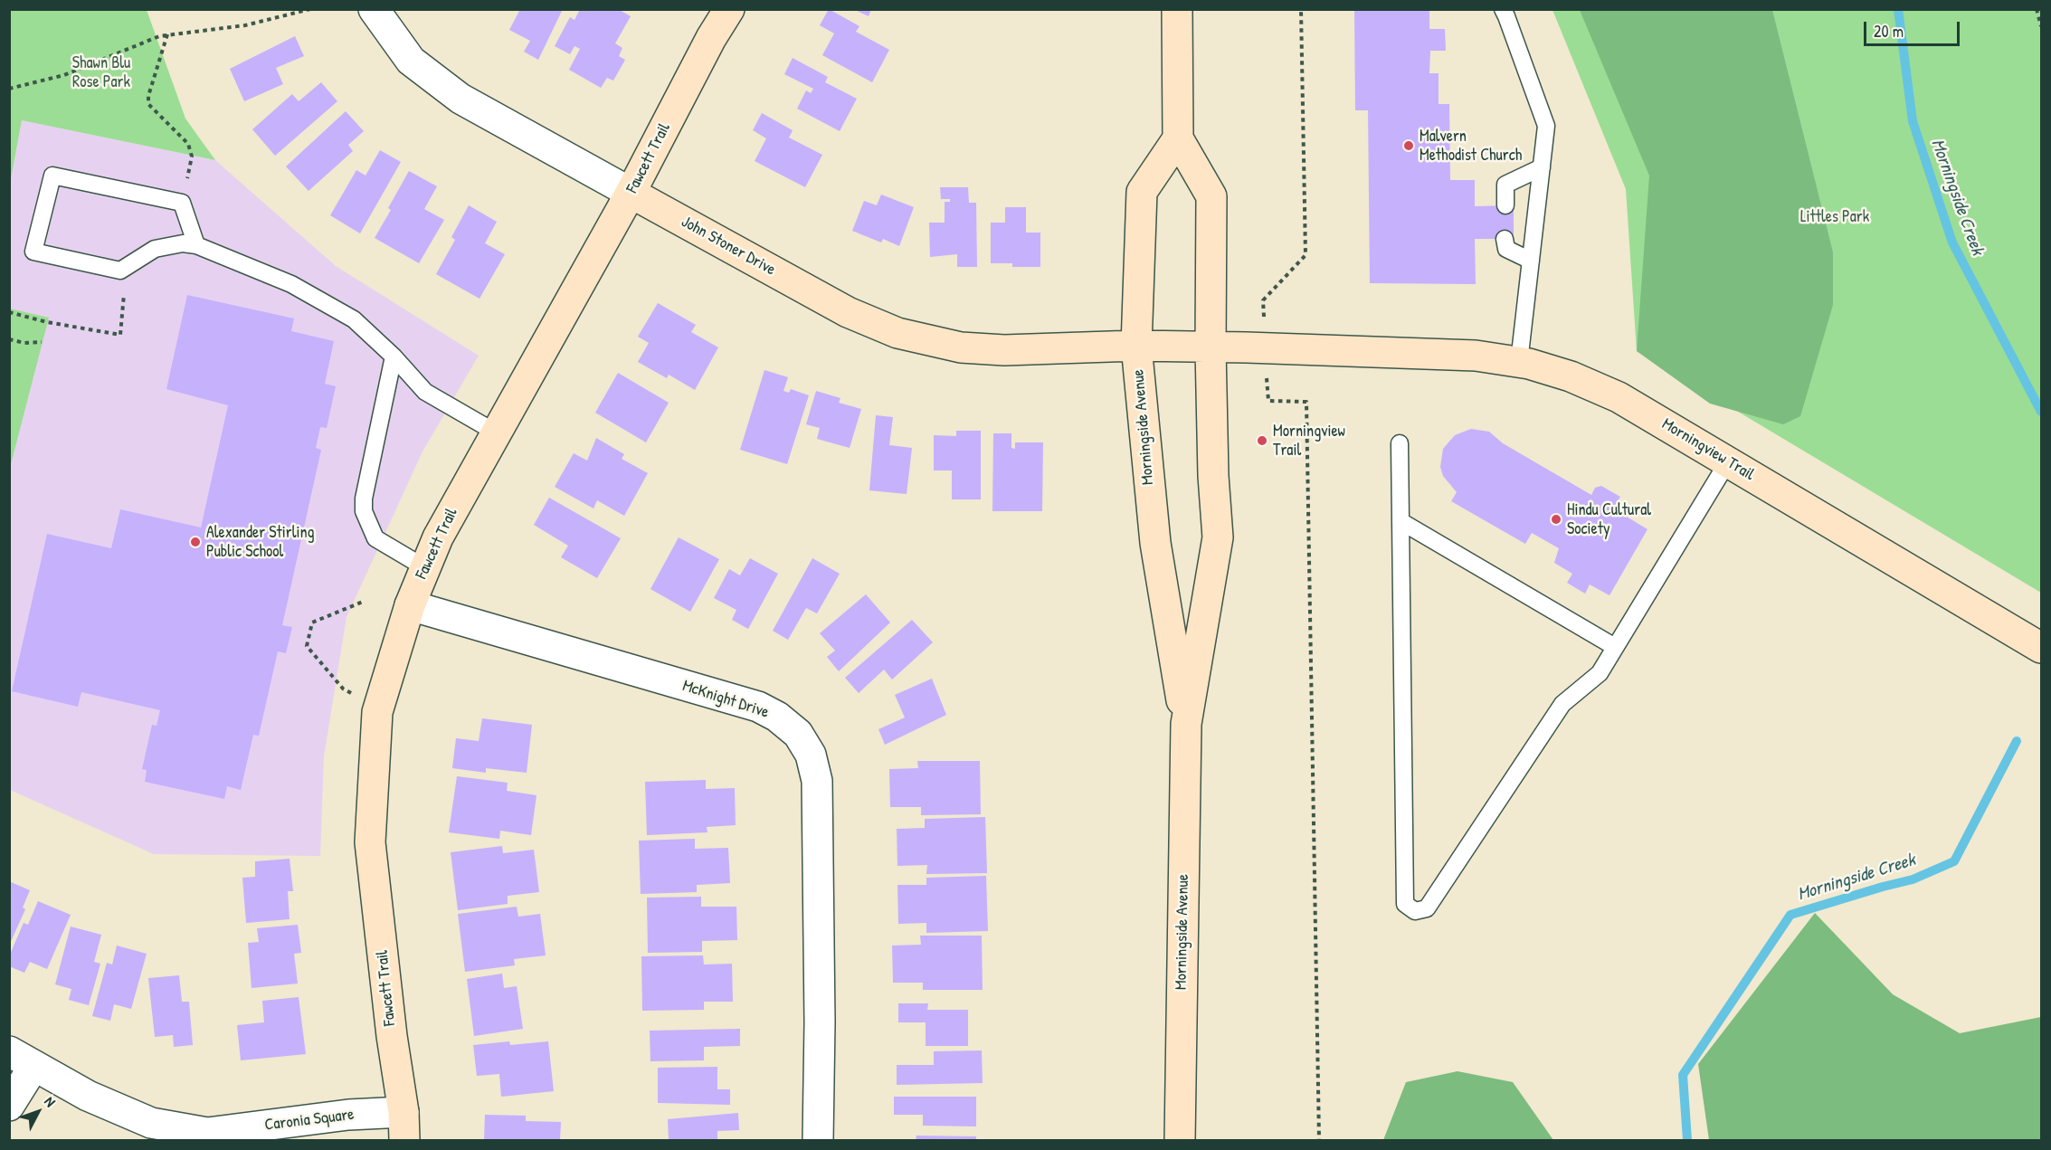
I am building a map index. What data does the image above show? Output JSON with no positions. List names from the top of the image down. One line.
{"streets":{"street":["Fawcett Trail","John Stoner Drive","Morningside Avenue","Morningview Trail","McKnight Drive","Caronia Square"]},"crossings":[["Fawcett Trail","John Stoner Drive"],["Fawcett Trail","McKnight Drive"],["Fawcett Trail","Caronia Square"],["John Stoner Drive","Morningside Avenue"],["John Stoner Drive","Morningview Trail"],["Morningside Avenue","Morningview Trail"]],"water":["Morningside Creek"],"parks":["Shawn Blu Rose Park","Littles Park"],"places":["Malvern Methodist Church","Morningview Trail","Hindu Cultural Society","Alexander Stirling Public School"],"scale_bar":"20 m","north":"top right"}
